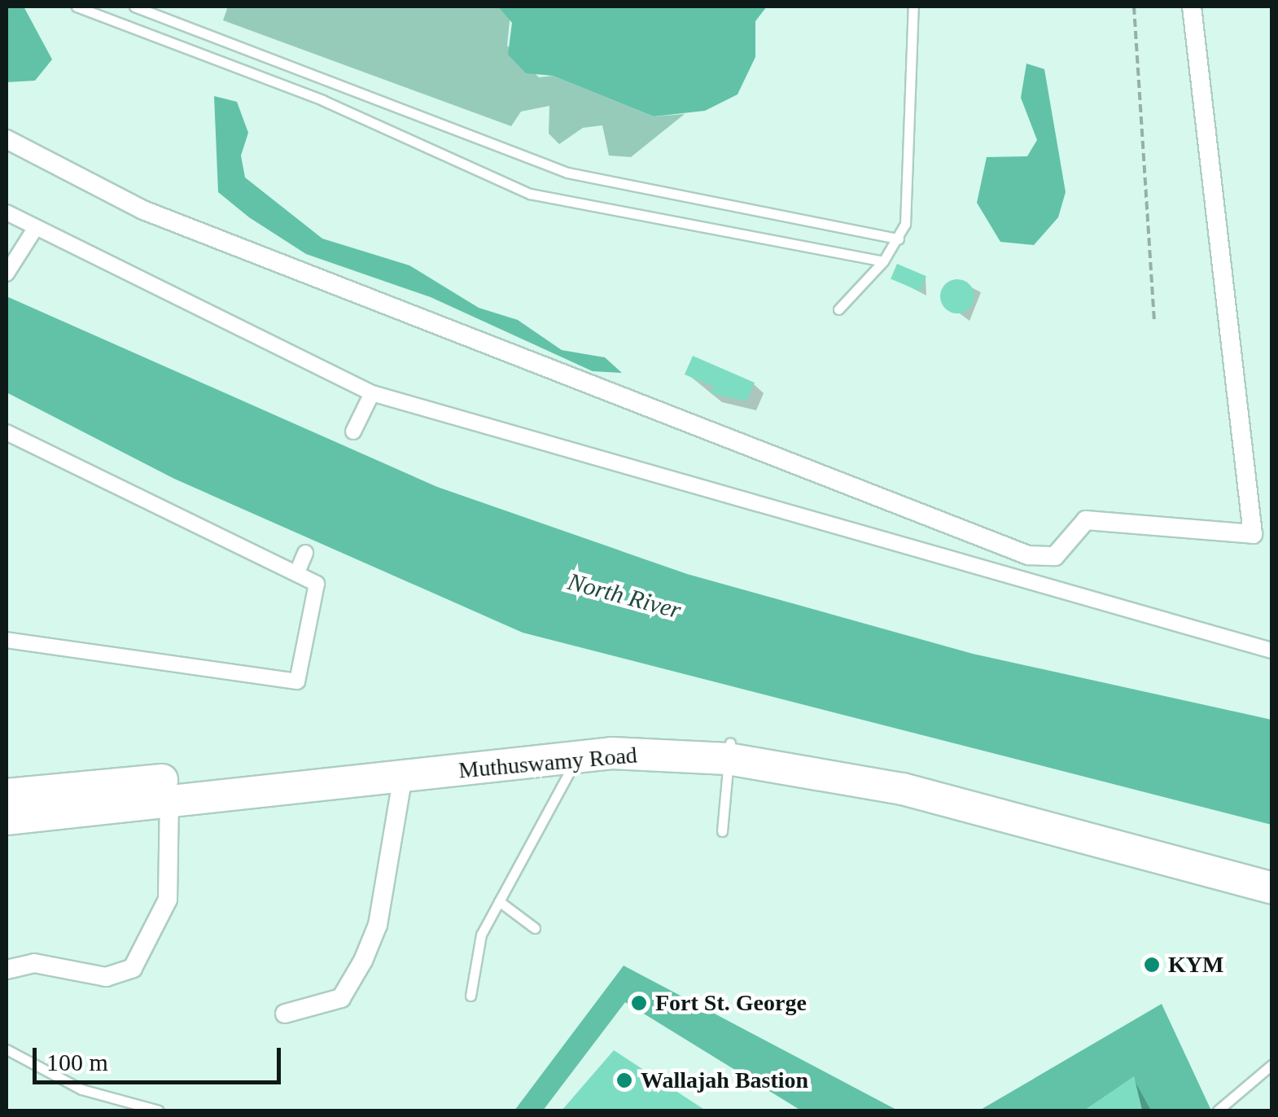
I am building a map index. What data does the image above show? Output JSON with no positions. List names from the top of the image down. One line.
{"streets":{"main road":["Muthuswamy Road"]},"water":["North River"],"places":["KYM","Fort St. George","Wallajah Bastion"],"scale_bar":"100 m"}
